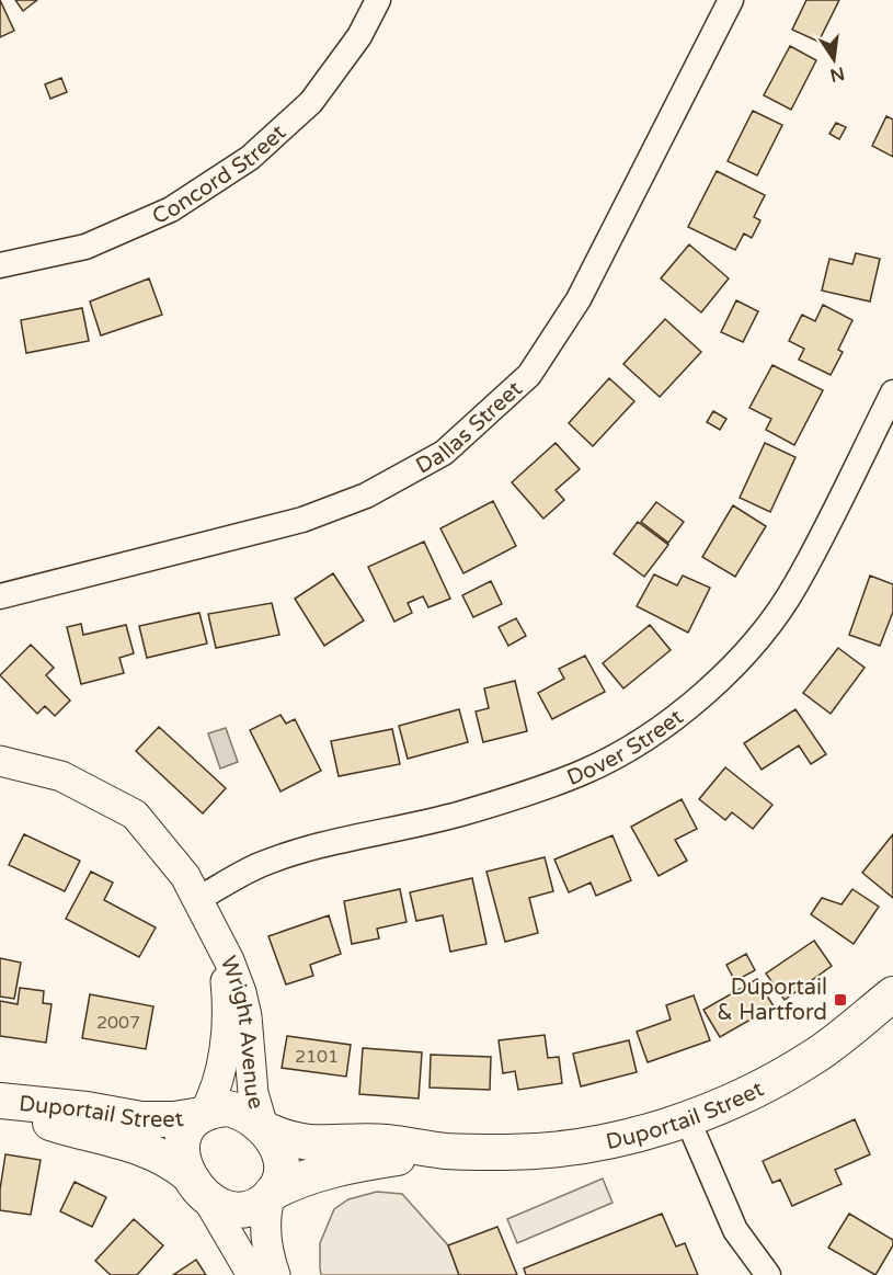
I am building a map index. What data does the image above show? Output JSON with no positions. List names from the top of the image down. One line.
{"streets":{"main road":["Duportail Street"],"street":["Concord Street","Dallas Street","Dover Street","Wright Avenue"]},"crossings":[["Dover Street","Wright Avenue"],["Wright Avenue","Duportail Street"]],"places":{"transit":["Duportail & Hartford"]},"house_numbers":["2007","2101"],"north":"bottom"}
